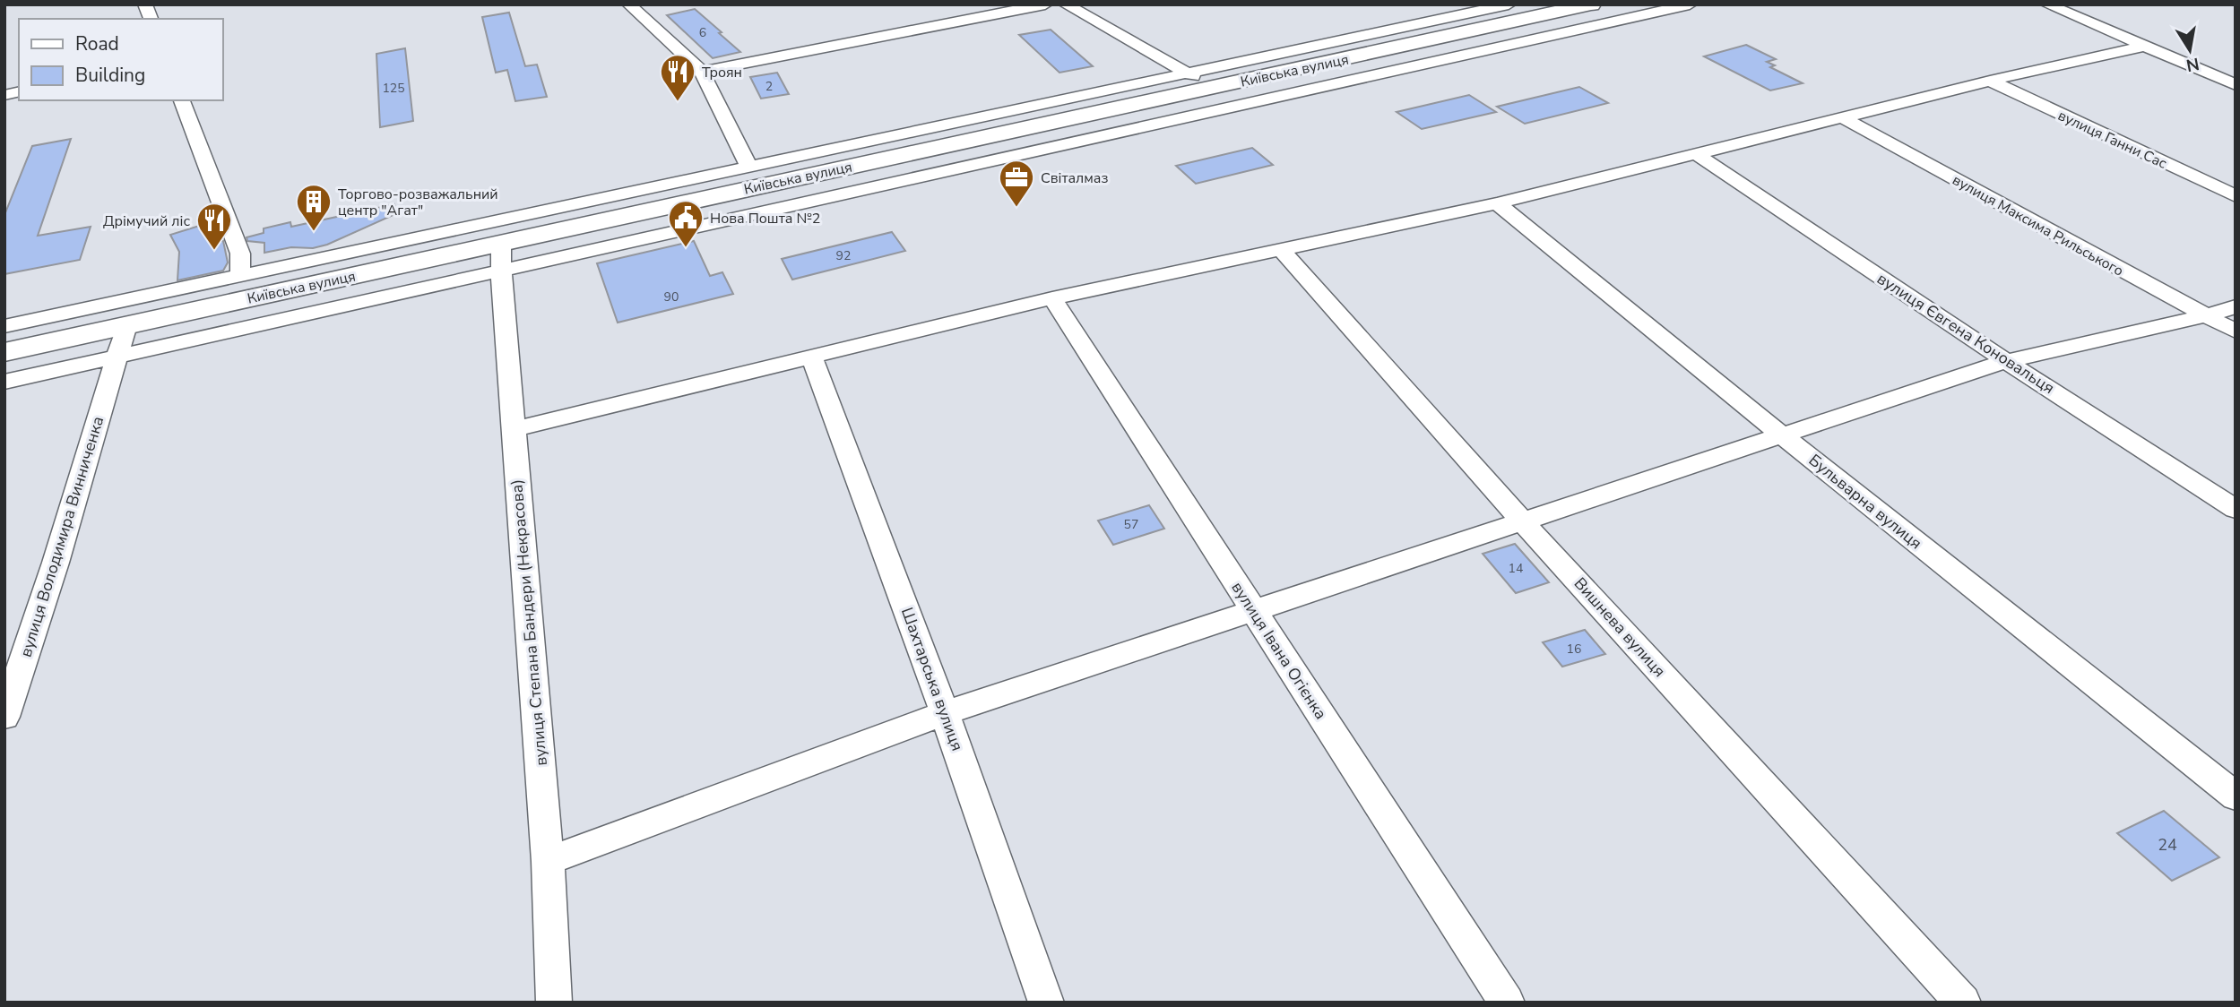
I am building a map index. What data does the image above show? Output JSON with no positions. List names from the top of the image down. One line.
{"streets":{"main road":["Київська вулиця"],"street":["вулиця Ганни Сас","вулиця Максима Рильського","вулиця Євгена Коновальця","Бульварна вулиця","вулиця Володимира Винниченка","вулиця Степана Бандери (Некрасова)","Вишнева вулиця","вулиця Івана Огієнка","Шахтарська вулиця"]},"crossings":[["Київська вулиця","вулиця Володимира Винниченка"],["Київська вулиця","вулиця Степана Бандери (Некрасова)"]],"places":{"restaurant":["Троян","Дрімучий ліс"],"office":["Світалмаз"],"building":["Торгово-розважальний центр \"Агат\""],"public building":["Нова Пошта №2"]},"house_numbers":["6","2","125","92","90","57","14","16","24"],"legend":["Road","Building"],"north":"bottom"}
